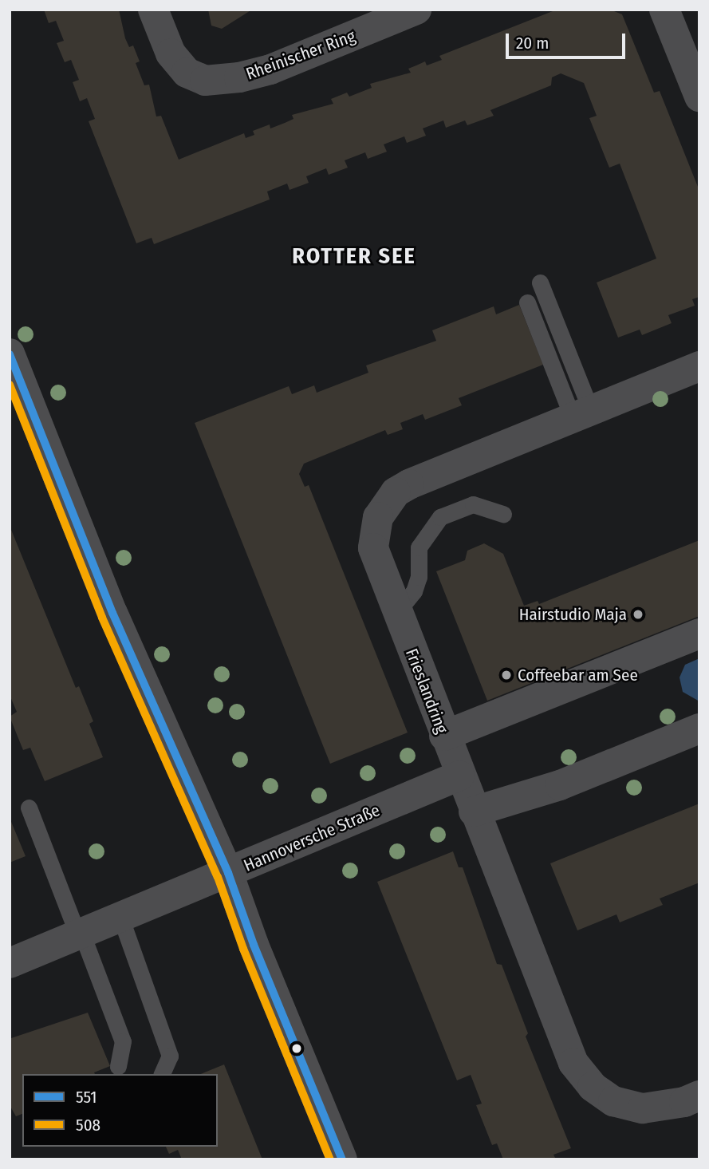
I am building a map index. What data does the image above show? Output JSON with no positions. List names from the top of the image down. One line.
{"streets":{"street":["Rheinischer Ring","Frieslandring","Hannoversche Straße"]},"crossings":[["Frieslandring","Hannoversche Straße"]],"districts":["ROTTER SEE"],"places":["Hairstudio Maja","Coffeebar am See"],"lines":["transit line 551","transit line 508"],"legend":["551","508"],"scale_bar":"20 m"}
